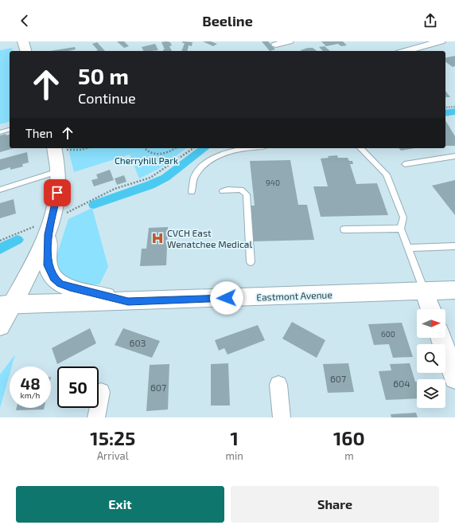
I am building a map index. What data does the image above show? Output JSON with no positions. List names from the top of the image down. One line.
{"streets":{"main road":["Eastmont Avenue"]},"parks":["Cherryhill Park"],"places":{"hospital":["CVCH East Wenatchee Medical"]},"house_numbers":["940","600","603","607","604","607"],"north":"right","page":{"header":"Beeline","turn":["50 m","Continue"],"then":"Then","speed":"48 km/h","limit":"50","eta":["15:25","Arrival","1","min","160","m"],"buttons":["Exit","Share"]}}
